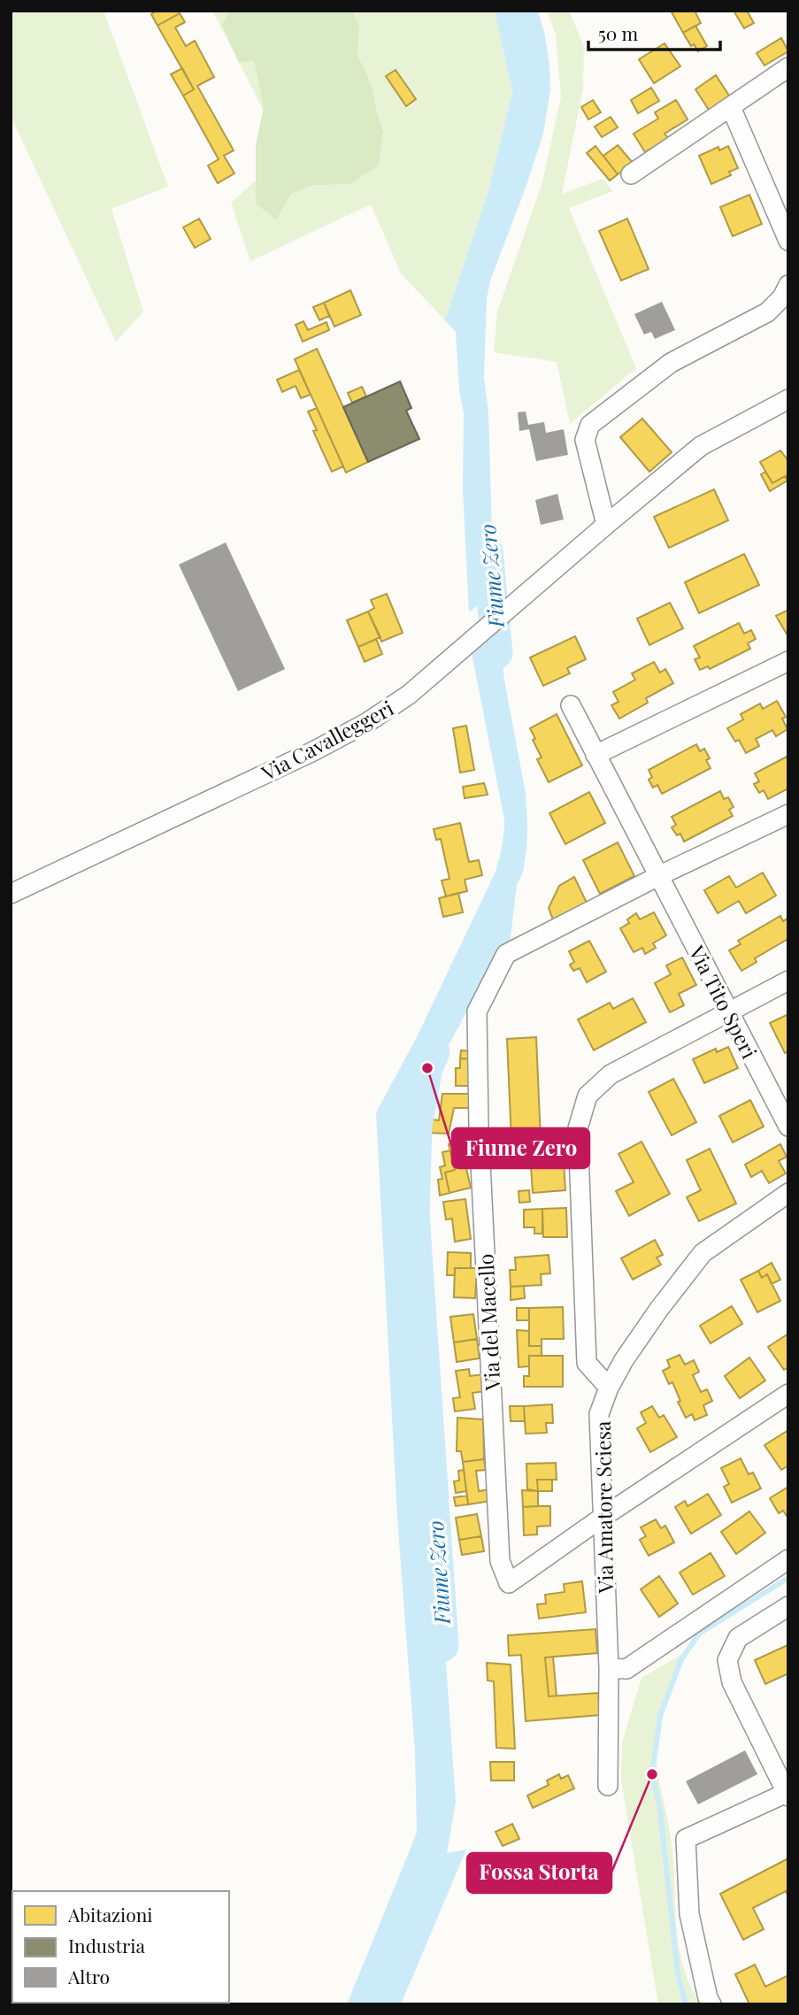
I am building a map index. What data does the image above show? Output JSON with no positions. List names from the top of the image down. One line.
{"streets":{"street":["Via Cavalleggeri","Via Tito Speri","Via del Macello","Via Amatore Sciesa"]},"crossings":[["Via Tito Speri","Via del Macello"],["Via del Macello","Via Amatore Sciesa"]],"water":["Fiume Zero"],"places":["Fiume Zero","Fossa Storta"],"legend":["Abitazioni","Industria","Altro"],"scale_bar":"50 m"}
